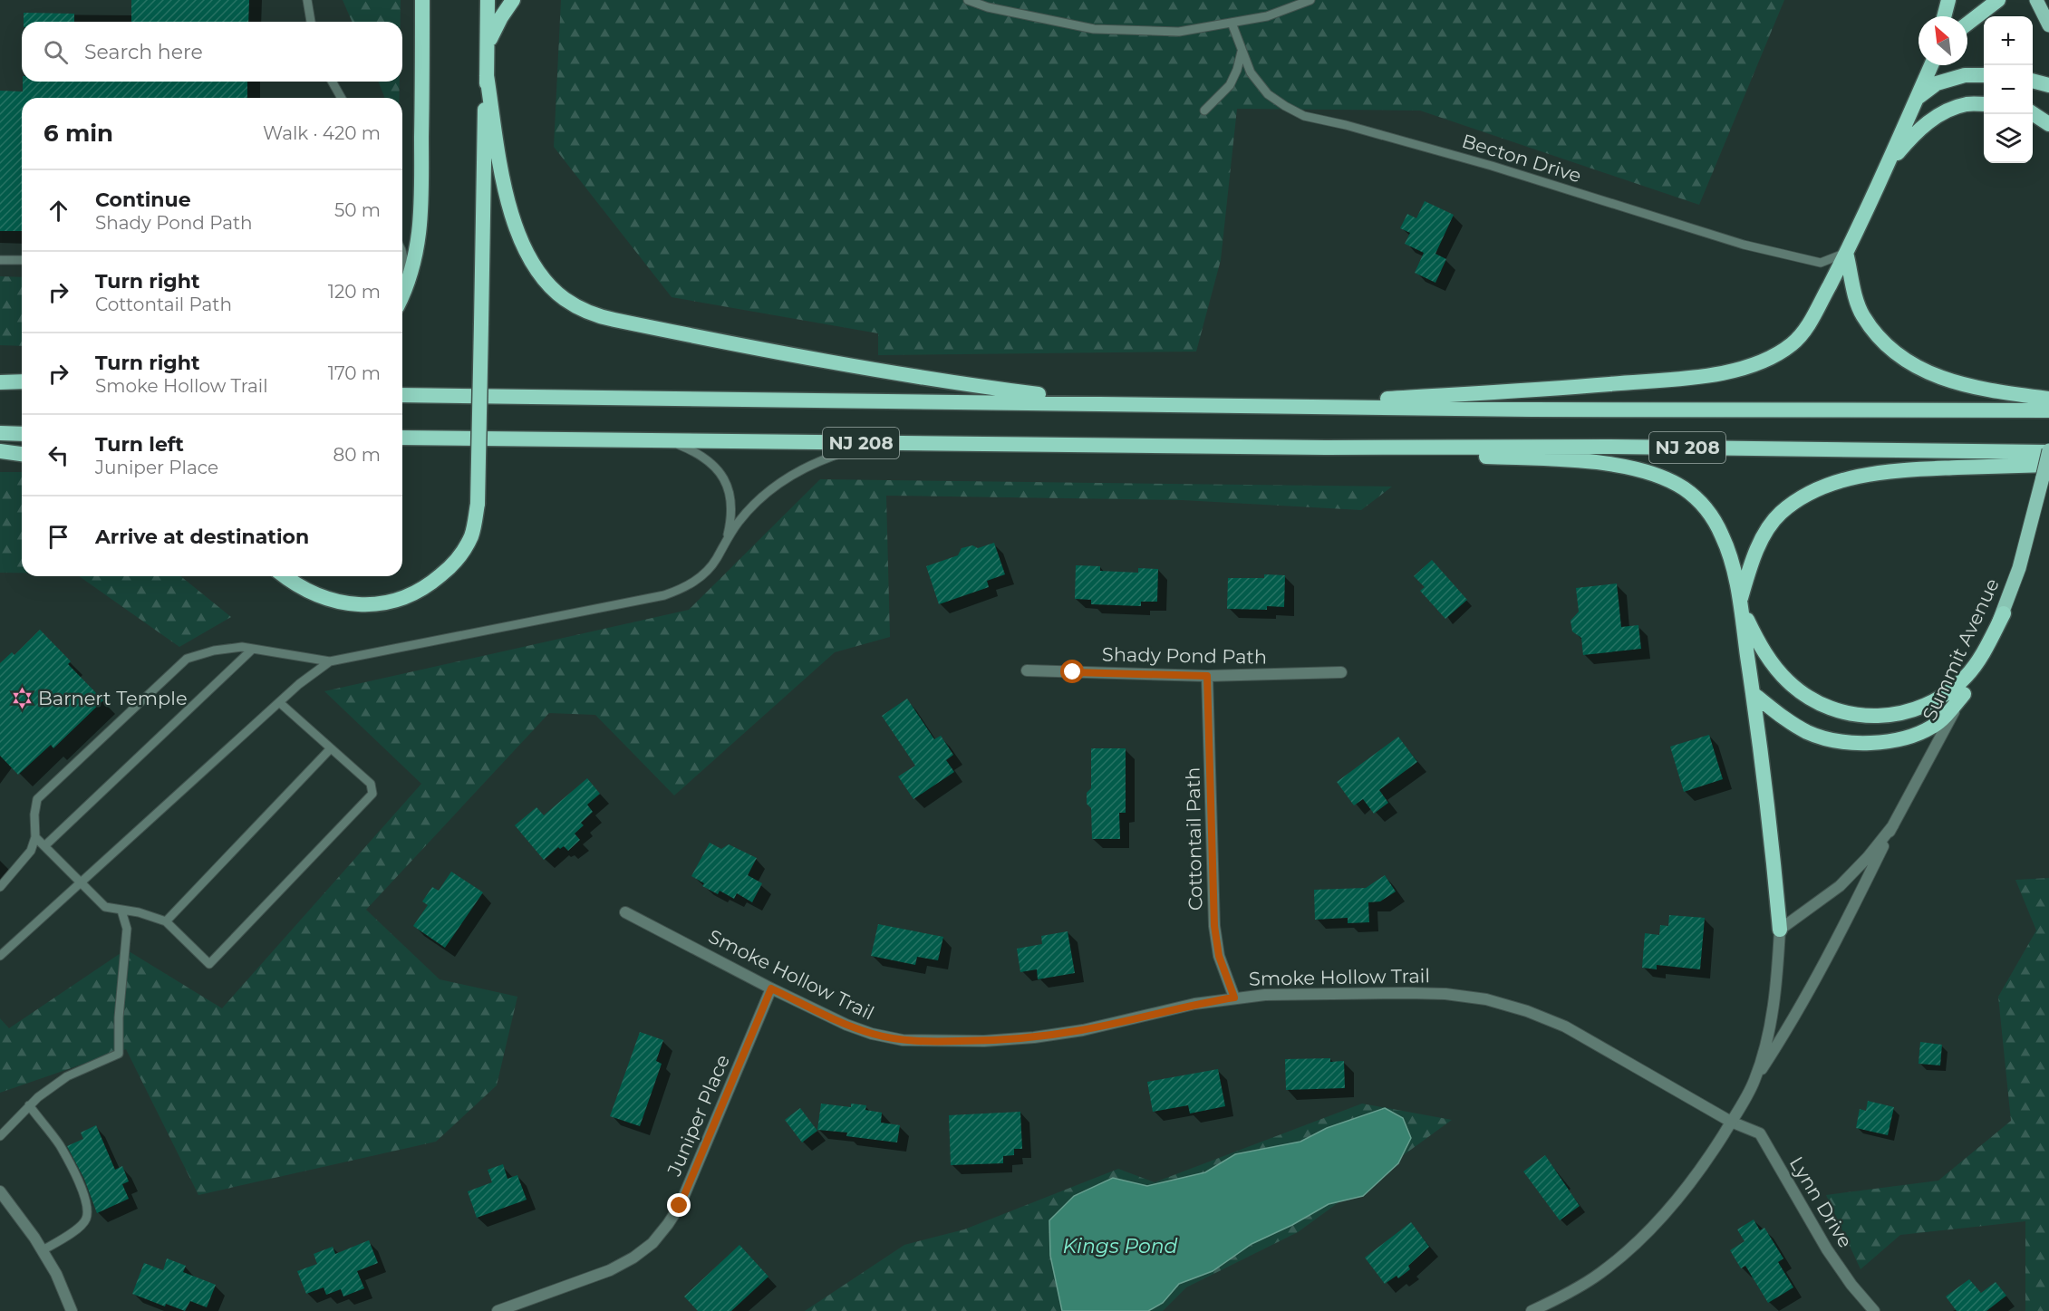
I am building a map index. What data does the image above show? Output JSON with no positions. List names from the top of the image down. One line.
{"streets":{"highway":["NJ 208"],"main road":["Summit Avenue"],"street":["Shady Pond Path","Cottontail Path","Smoke Hollow Trail","Juniper Place","Lynn Drive"],"lane":["Becton Drive"]},"crossings":[["NJ 208","Summit Avenue"],["Summit Avenue","Smoke Hollow Trail"],["Summit Avenue","Lynn Drive"],["Shady Pond Path","Cottontail Path"],["Cottontail Path","Smoke Hollow Trail"],["Smoke Hollow Trail","Juniper Place"],["Smoke Hollow Trail","Lynn Drive"]],"water":["Kings Pond"],"places":{"synagogue":["Barnert Temple"]},"north":"top left","page":{"map_buttons":["+","−"],"search":"Search here","heading":["6 min","Walk · 420 m"],"list":[["Continue","Shady Pond Path","50 m"],["Turn right","Cottontail Path","120 m"],["Turn right","Smoke Hollow Trail","170 m"],["Turn left","Juniper Place","80 m"],"Arrive at destination"]}}
